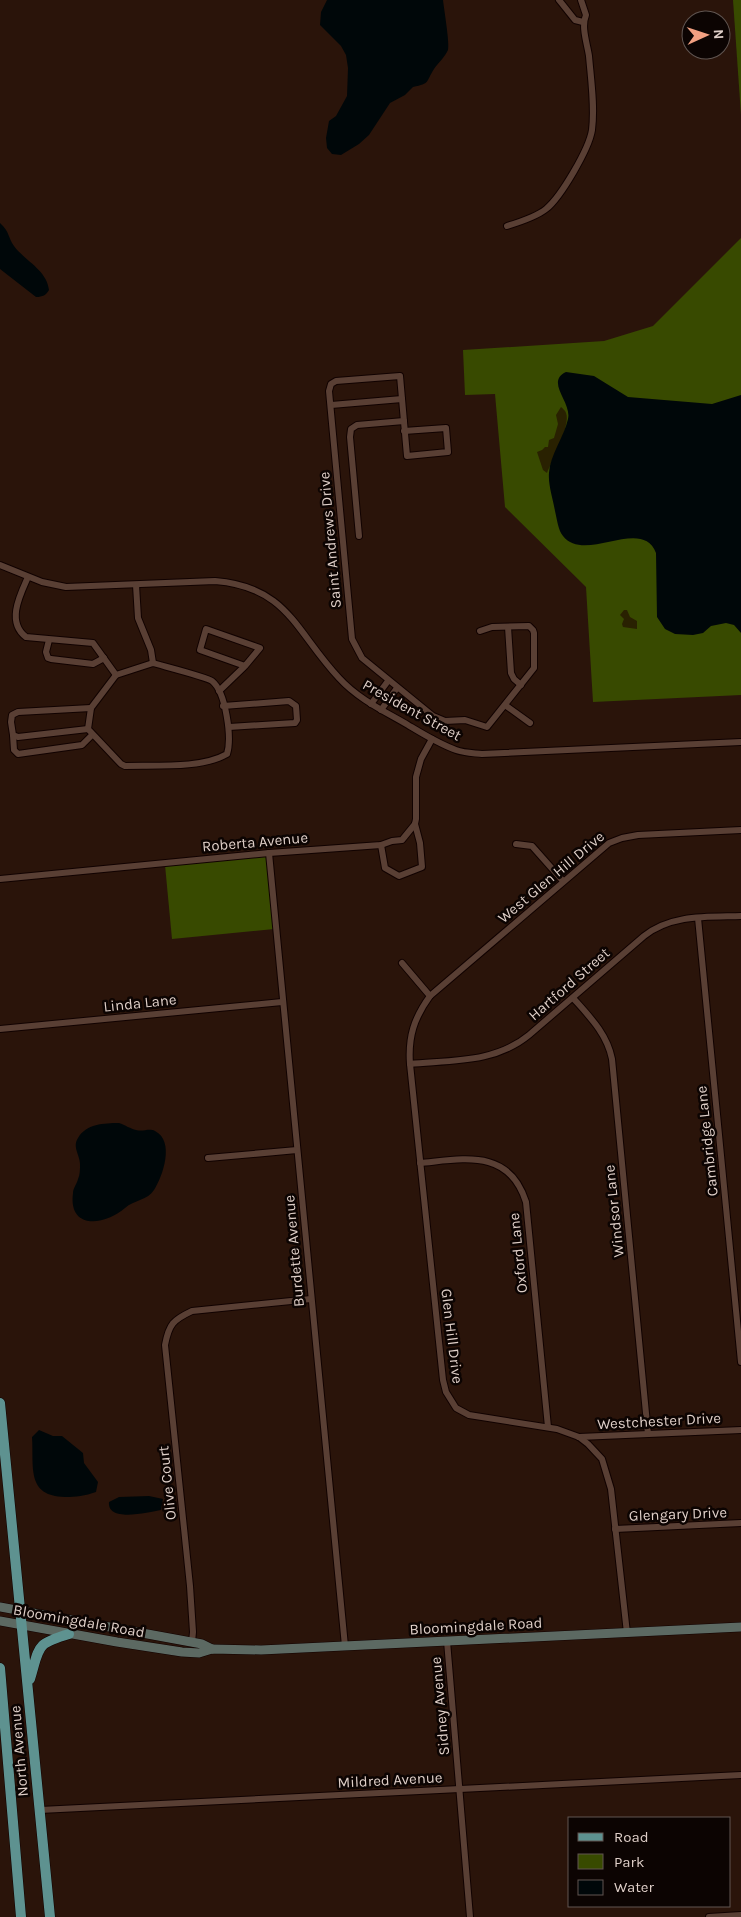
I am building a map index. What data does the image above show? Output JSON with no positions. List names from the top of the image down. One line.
{"streets":{"main road":["Bloomingdale Road","North Avenue"],"street":["Saint Andrews Drive","President Street","Roberta Avenue","West Glen Hill Drive","Hartford Street","Linda Lane","Cambridge Lane","Windsor Lane","Burdette Avenue","Oxford Lane","Glen Hill Drive","Westchester Drive","Olive Court","Glengary Drive","Sidney Avenue","Mildred Avenue"]},"crossings":[["Roberta Avenue","Burdette Avenue"],["West Glen Hill Drive","Glen Hill Drive"],["Hartford Street","Cambridge Lane"],["Hartford Street","Windsor Lane"],["Hartford Street","Glen Hill Drive"],["Linda Lane","Burdette Avenue"],["Windsor Lane","Westchester Drive"],["Burdette Avenue","Olive Court"],["Burdette Avenue","Bloomingdale Road"],["Oxford Lane","Glen Hill Drive"],["Glen Hill Drive","Westchester Drive"],["Glen Hill Drive","Glengary Drive"],["Glen Hill Drive","Bloomingdale Road"],["Olive Court","Bloomingdale Road"],["Bloomingdale Road","Sidney Avenue"],["Bloomingdale Road","North Avenue"],["Sidney Avenue","Mildred Avenue"],["North Avenue","Mildred Avenue"]],"legend":["Road","Park","Water"],"north":"right"}
